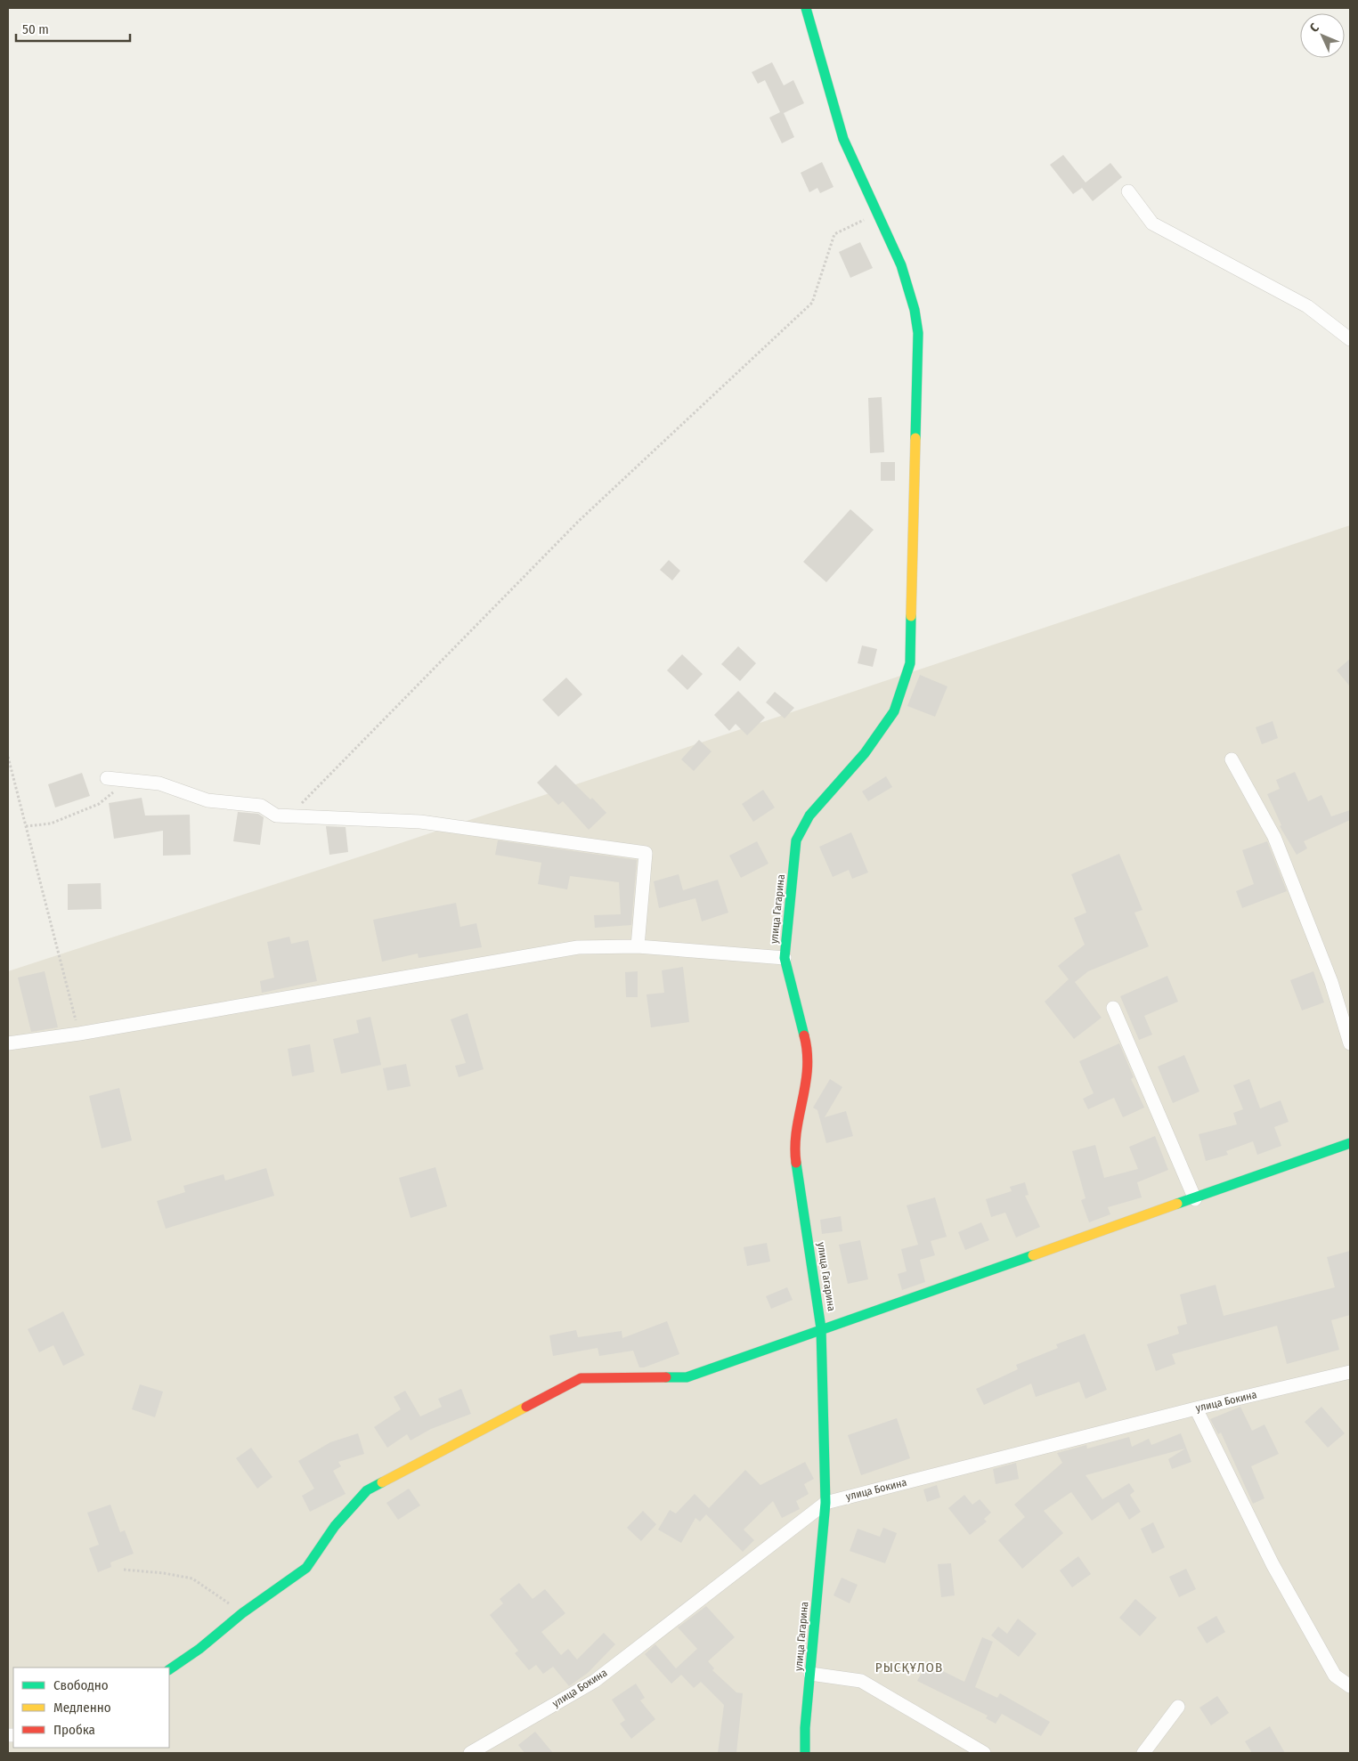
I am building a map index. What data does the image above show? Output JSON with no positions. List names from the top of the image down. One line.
{"streets":{"street":["улица Гагарина","улица Бокина"]},"crossings":[["улица Гагарина","улица Бокина"]],"districts":["РЫСҚҰЛОВ"],"legend":["Свободно","Медленно","Пробка"],"scale_bar":"50 m","north":"top left"}
